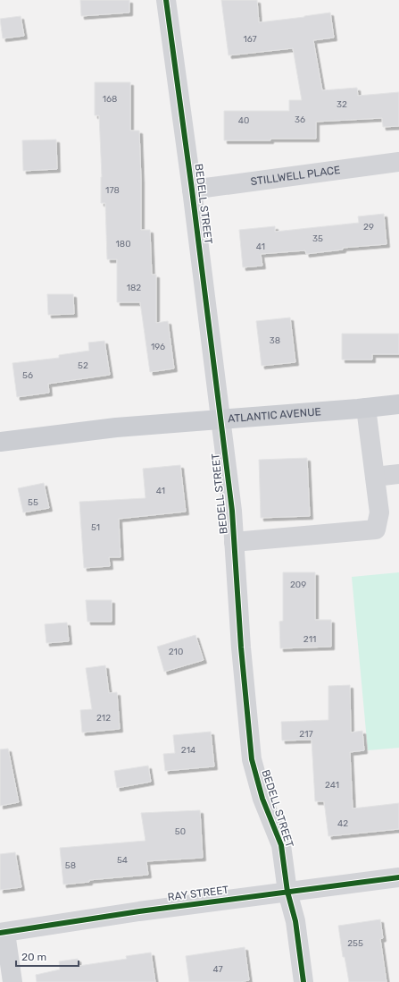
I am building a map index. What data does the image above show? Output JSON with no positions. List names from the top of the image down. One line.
{"streets":{"main road":["ATLANTIC AVENUE"],"street":["STILLWELL PLACE","BEDELL STREET","RAY STREET"]},"crossings":[["STILLWELL PLACE","BEDELL STREET"],["BEDELL STREET","ATLANTIC AVENUE"],["BEDELL STREET","RAY STREET"]],"house_numbers":["167","168","32","36","40","178","29","35","180","41","182","38","196","52","56","41","55","51","209","211","210","212","217","214","241","42","50","54","58","255","47"],"scale_bar":"20 m"}
